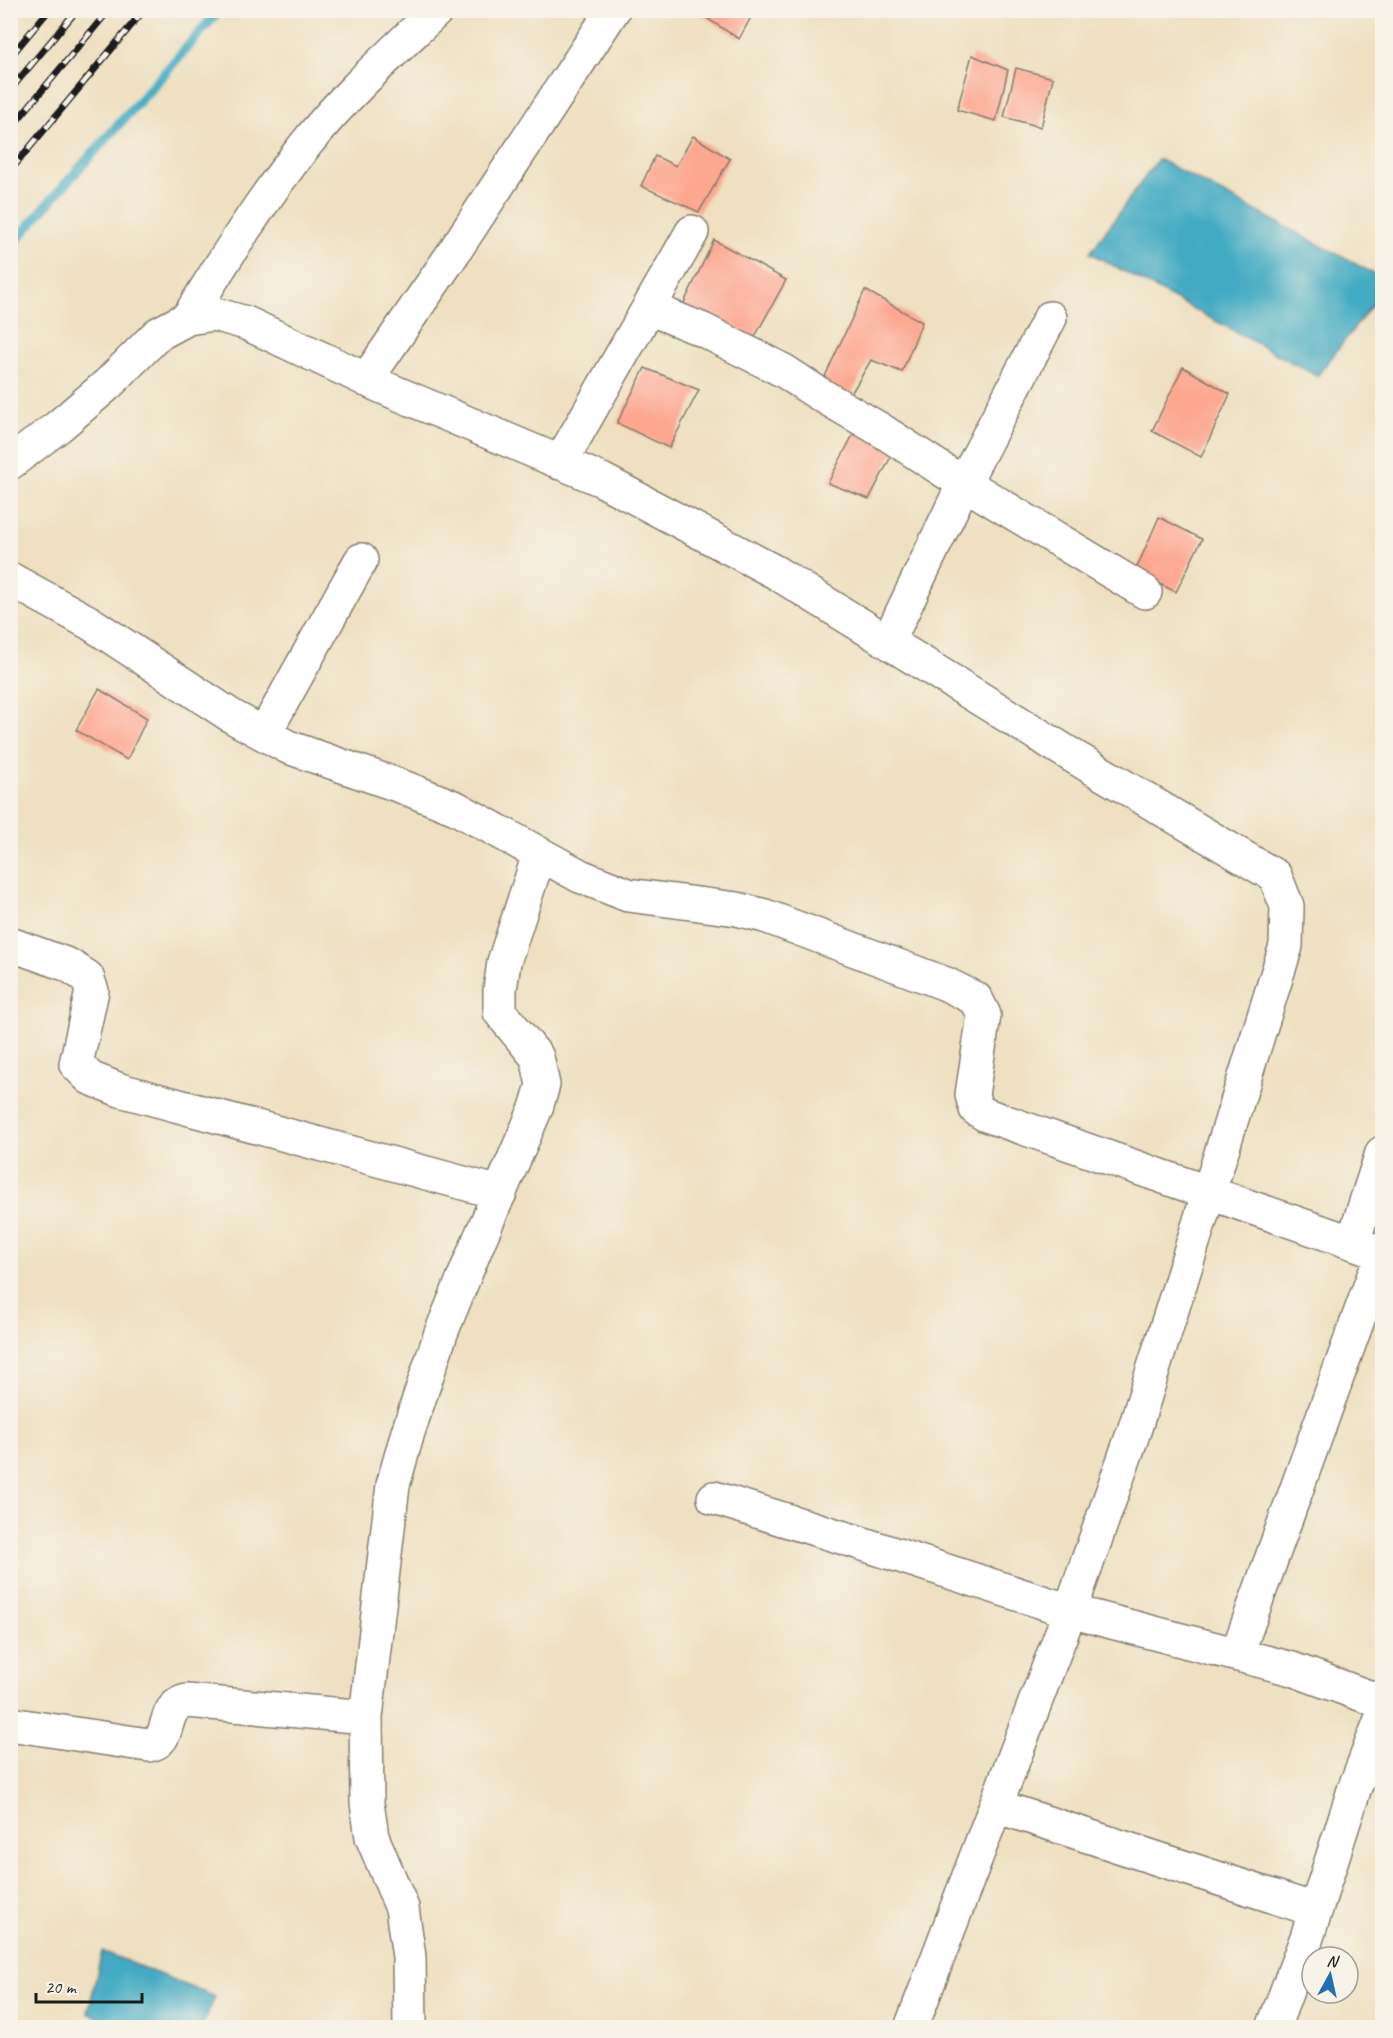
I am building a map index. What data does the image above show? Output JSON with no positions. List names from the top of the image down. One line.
{"scale_bar":"20 m","north":"top"}
